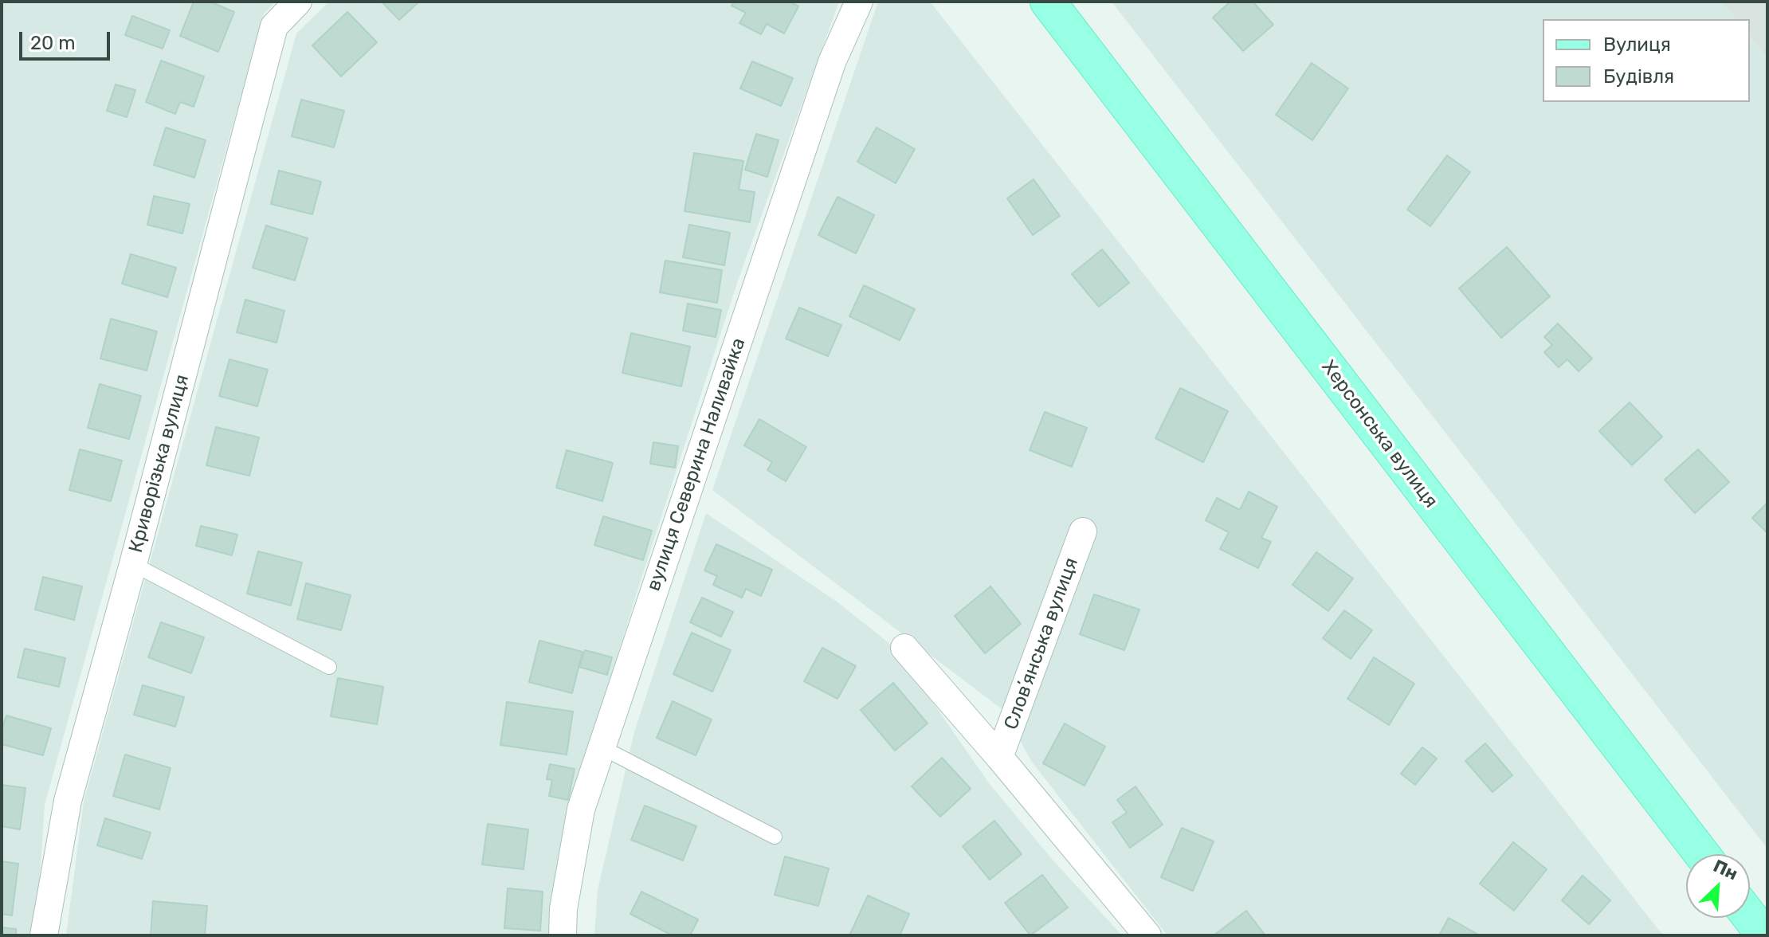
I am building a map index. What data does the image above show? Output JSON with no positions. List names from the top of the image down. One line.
{"streets":{"main road":["Херсонська вулиця"],"street":["Криворізька вулиця","вулиця Северина Наливайка","Словʼянська вулиця"]},"legend":["Вулиця","Будівля"],"scale_bar":"20 m","north":"top right"}
